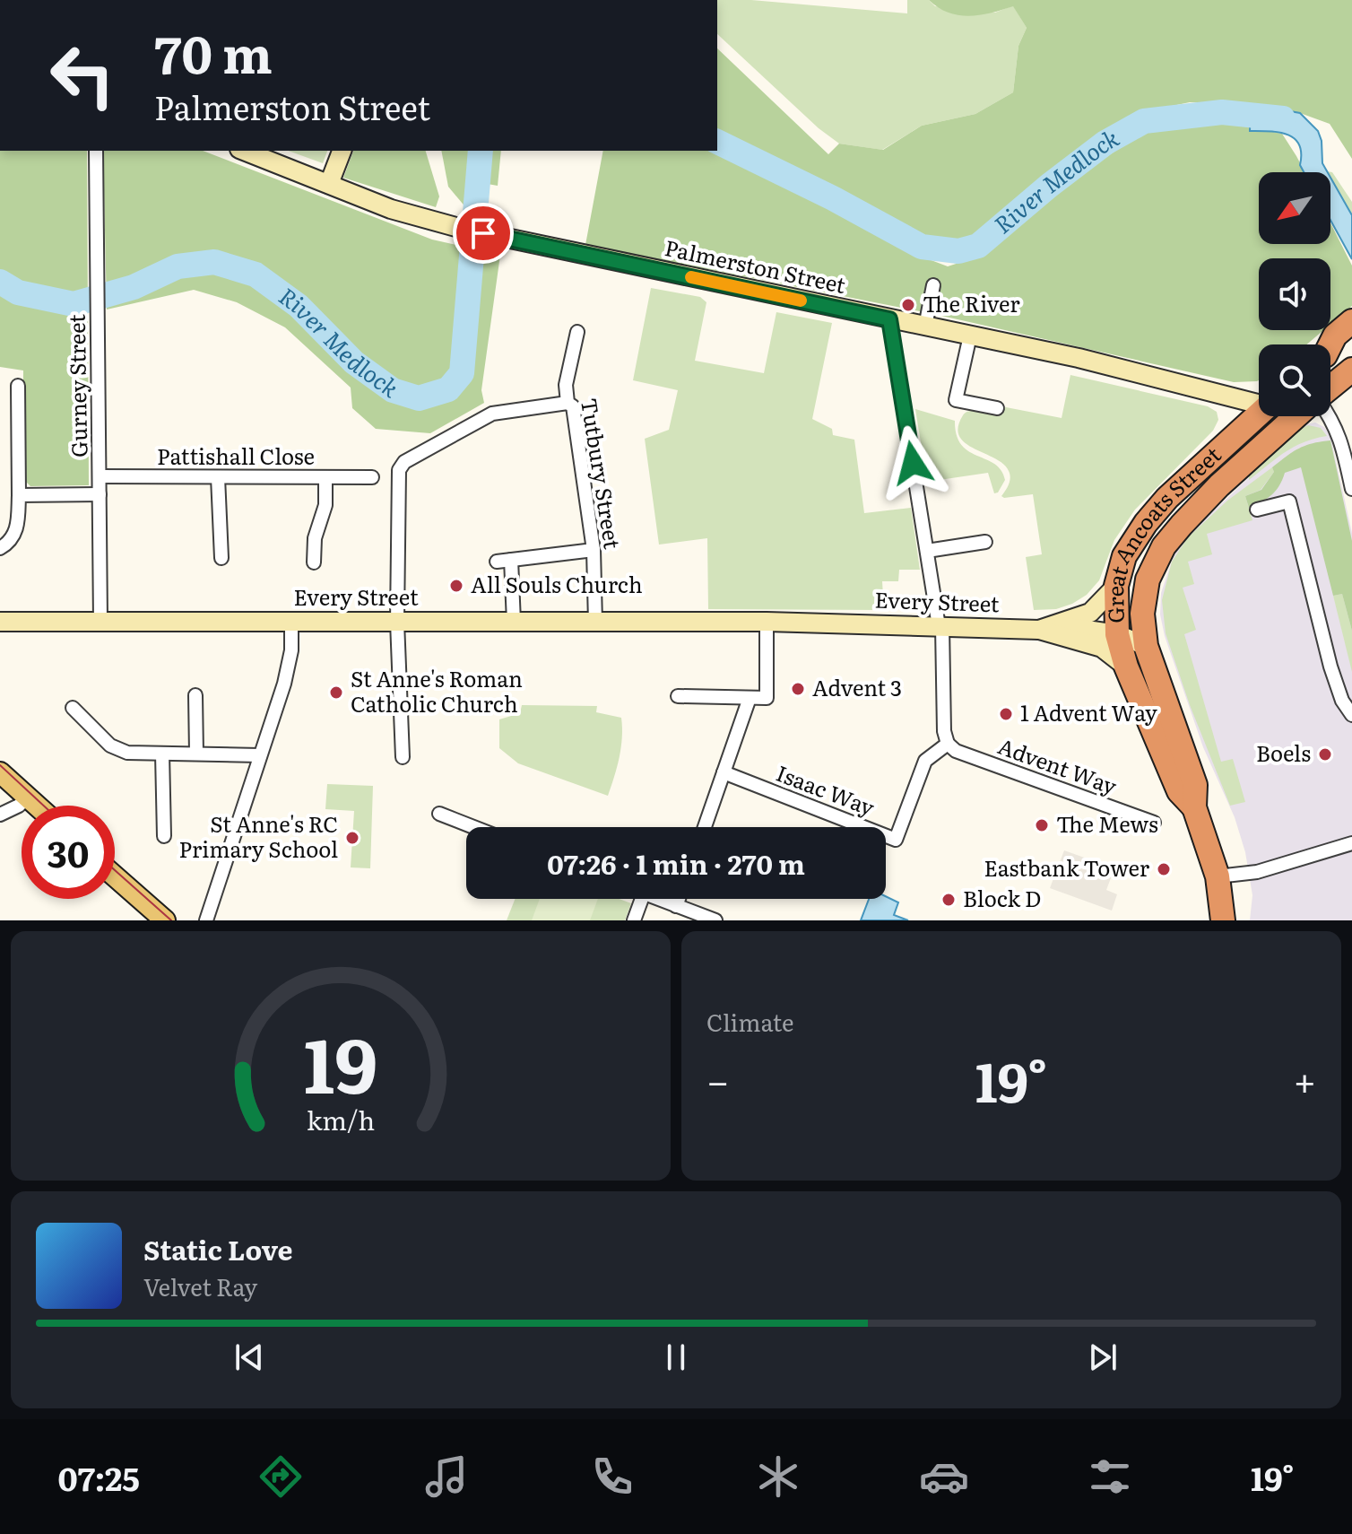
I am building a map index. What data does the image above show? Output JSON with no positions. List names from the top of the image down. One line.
{"streets":{"highway":["Great Ancoats Street"],"street":["Palmerston Street","Gurney Street","Pattishall Close","Tutbury Street","Every Street","Advent Way","Isaac Way"]},"crossings":[["Gurney Street","Pattishall Close"],["Gurney Street","Every Street"],["Tutbury Street","Every Street"],["Great Ancoats Street","Every Street"],["Advent Way","Isaac Way"]],"water":["River Medlock"],"places":["The River","All Souls Church","Advent 3","St Anne's Roman Catholic Church","1 Advent Way","Boels","The Mews","St Anne's RC Primary School","Eastbank Tower","Block D"],"north":"bottom left","page":{"turn":["70 m","Palmerston Street"],"limit":"30","trip":"07:26 · 1 min · 270 m","tile":"Climate","heat":["−","19°","+"],"song":["Static Love","Velvet Ray"],"tabs":["07:25","19°"],"gauge":["19","km/h"]}}
